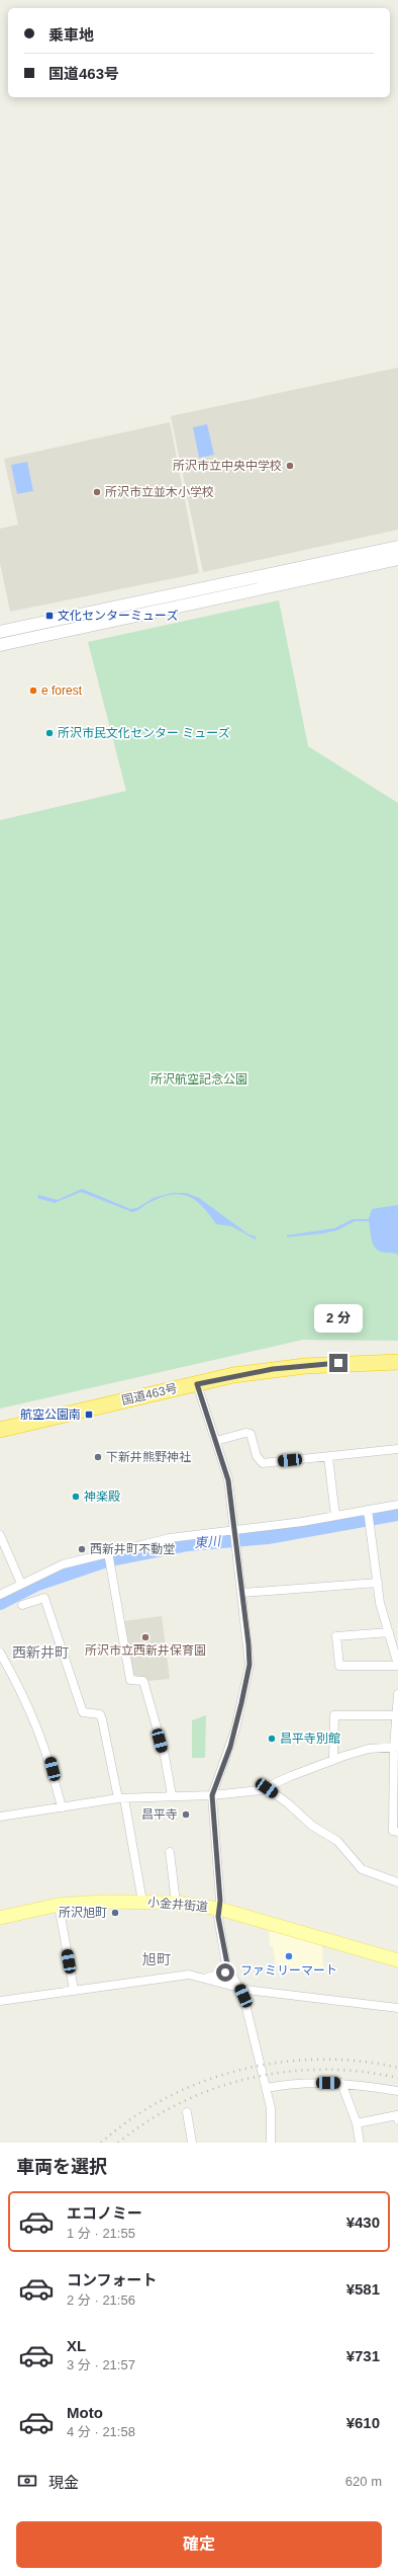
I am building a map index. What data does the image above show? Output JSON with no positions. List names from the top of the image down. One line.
{"streets":{"highway":["国道463号"],"main road":["小金井街道"]},"districts":["西新井町","旭町"],"water":["東川"],"parks":["所沢航空記念公園"],"places":{"other":["所沢市立中央中学校","所沢市立並木小学校","e forest","所沢市民文化センター ミューズ","下新井熊野神社","神楽殿","西新井町不動堂","所沢市立西新井保育園","昌平寺別館","昌平寺","所沢旭町","ファミリーマート"],"transit":["文化センターミューズ","航空公園南"]},"page":{"banner":["乗車地","国道463号"],"bubble":"2 分","heading":"車両を選択","list":[{"name":"エコノミー","note":"1 分 · 21:55","value":"¥430"},{"name":"コンフォート","note":"2 分 · 21:56","value":"¥581"},{"name":"XL","note":"3 分 · 21:57","value":"¥731"},{"name":"Moto","note":"4 分 · 21:58","value":"¥610"}],"pay":["現金","620 m"],"buttons":"確定"}}
